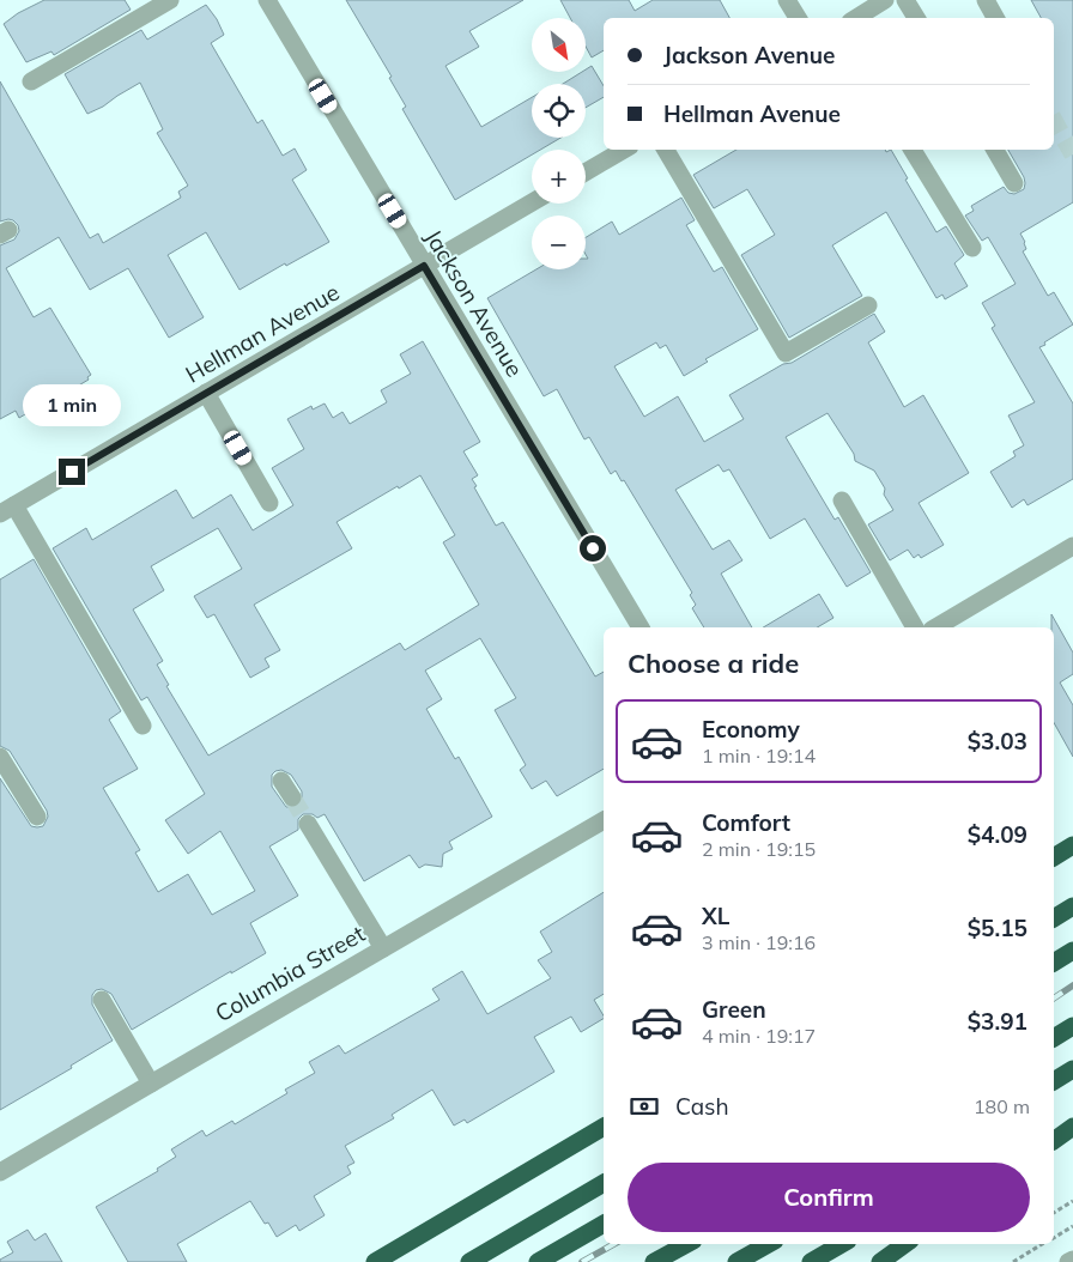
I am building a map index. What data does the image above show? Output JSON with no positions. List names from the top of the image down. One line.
{"streets":{"street":["Jackson Avenue","Hellman Avenue","Columbia Street"]},"crossings":[["Jackson Avenue","Hellman Avenue"]],"north":"bottom right","page":{"map_buttons":["+","−"],"banner":["Jackson Avenue","Hellman Avenue"],"bubble":"1 min","heading":"Choose a ride","list":[{"name":"Economy","note":"1 min · 19:14","value":"$3.03"},{"name":"Comfort","note":"2 min · 19:15","value":"$4.09"},{"name":"XL","note":"3 min · 19:16","value":"$5.15"},{"name":"Green","note":"4 min · 19:17","value":"$3.91"}],"pay":["Cash","180 m"],"buttons":"Confirm"}}
